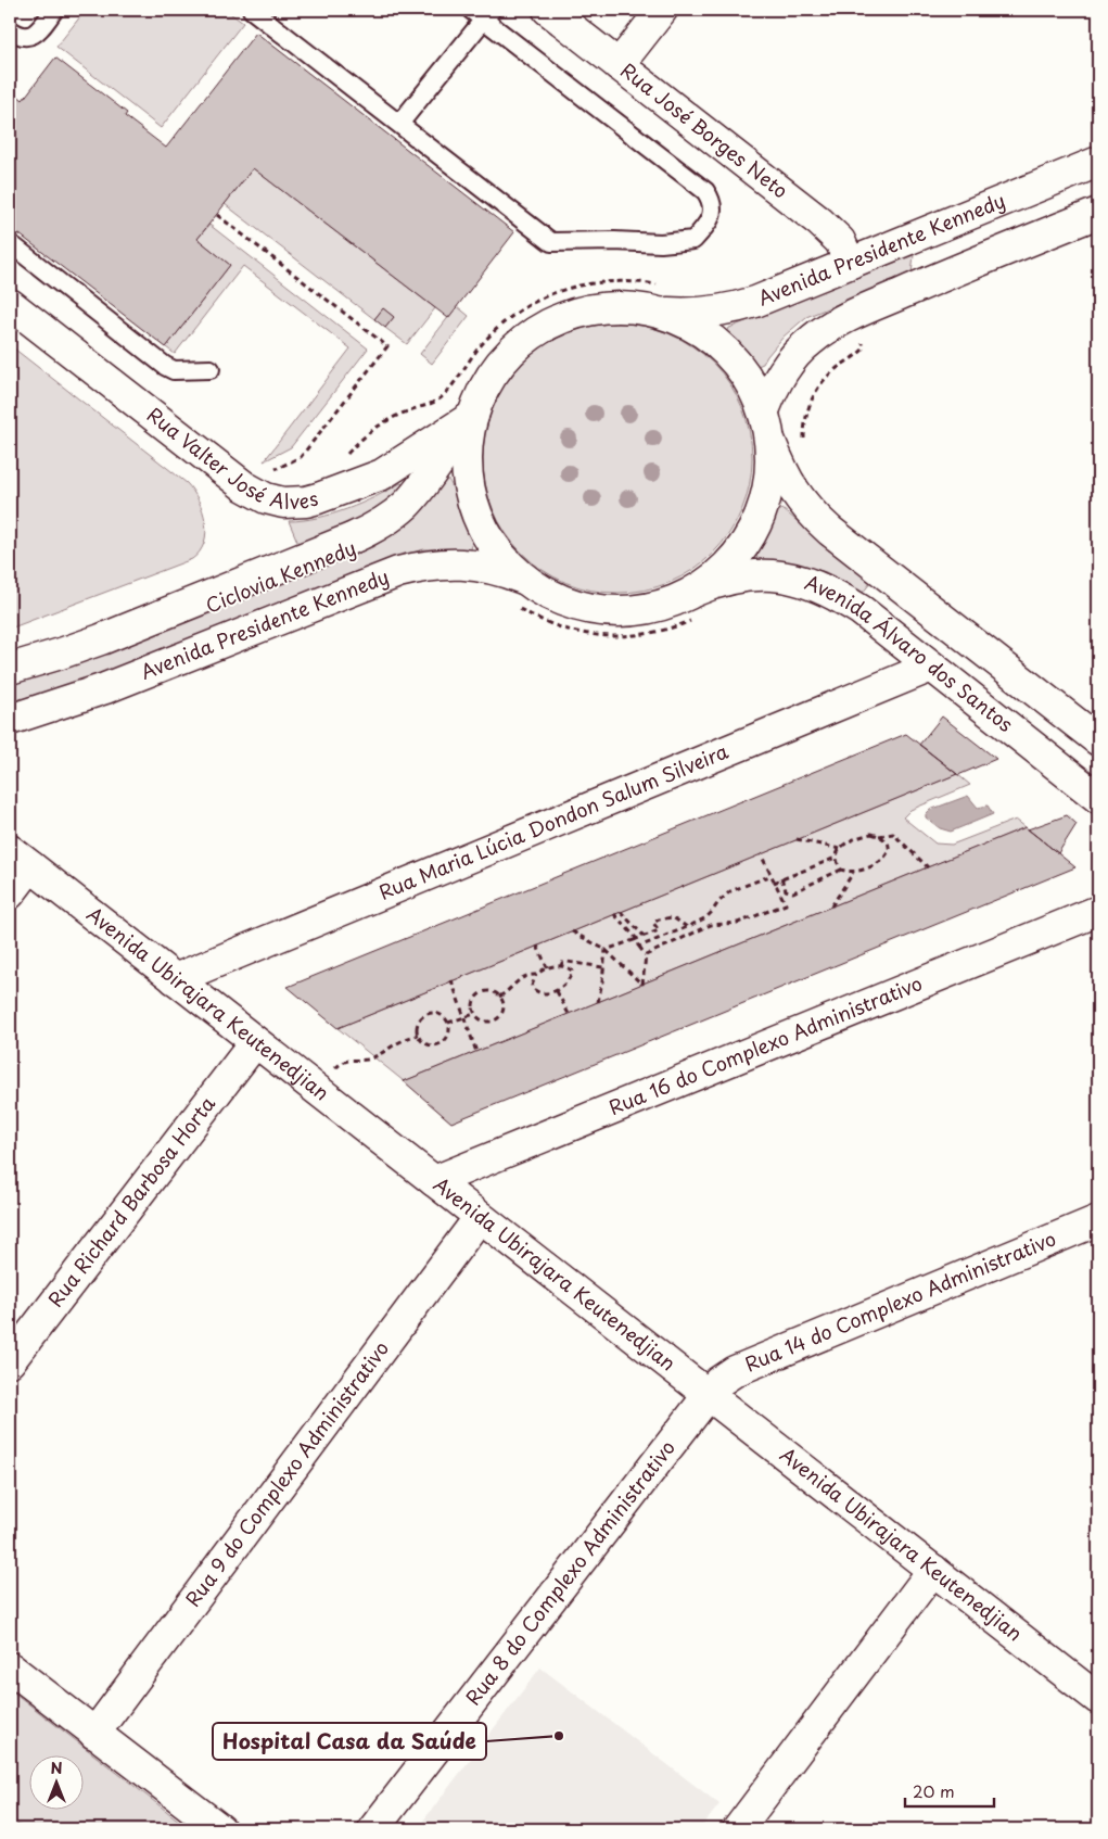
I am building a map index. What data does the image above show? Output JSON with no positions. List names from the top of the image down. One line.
{"streets":{"street":["Rua José Borges Neto","Avenida Presidente Kennedy","Rua Valter José Alves","Avenida Álvaro dos Santos","Rua Maria Lúcia Dondon Salum Silveira","Avenida Ubirajara Keutenedjian","Rua 16 do Complexo Administrativo","Rua Richard Barbosa Horta","Rua 14 do Complexo Administrativo","Rua 9 do Complexo Administrativo","Rua 8 do Complexo Administrativo"]},"crossings":[["Rua José Borges Neto","Avenida Presidente Kennedy"],["Avenida Álvaro dos Santos","Rua Maria Lúcia Dondon Salum Silveira"],["Rua Maria Lúcia Dondon Salum Silveira","Avenida Ubirajara Keutenedjian"],["Avenida Ubirajara Keutenedjian","Rua 16 do Complexo Administrativo"],["Avenida Ubirajara Keutenedjian","Rua Richard Barbosa Horta"],["Avenida Ubirajara Keutenedjian","Rua 14 do Complexo Administrativo"],["Avenida Ubirajara Keutenedjian","Rua 9 do Complexo Administrativo"],["Avenida Ubirajara Keutenedjian","Rua 8 do Complexo Administrativo"],["Rua 14 do Complexo Administrativo","Rua 8 do Complexo Administrativo"]],"places":["Hospital Casa da Saúde"],"scale_bar":"20 m","north":"top"}
